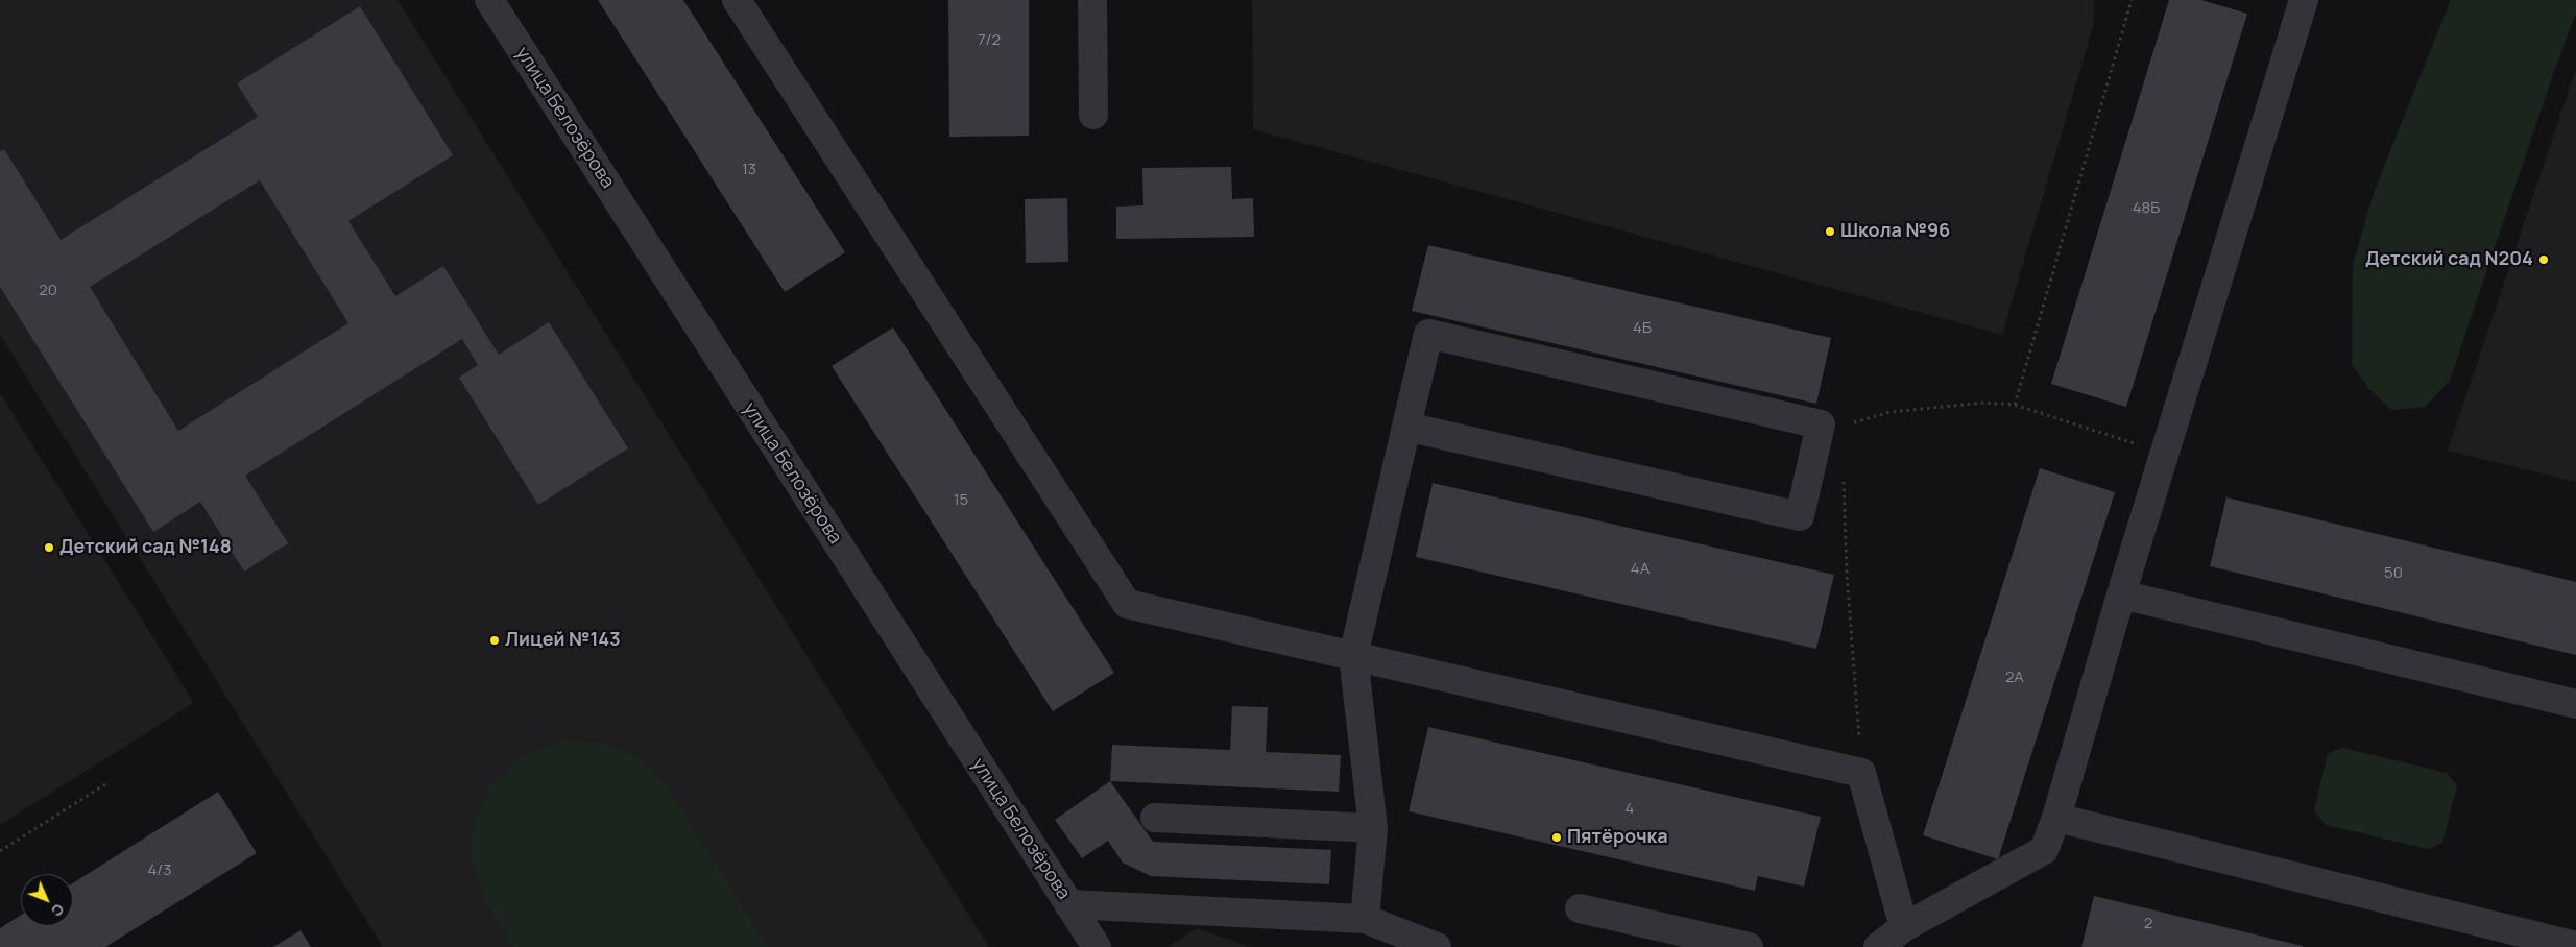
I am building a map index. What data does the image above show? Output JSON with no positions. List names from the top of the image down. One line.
{"streets":{"street":["улица Белозёрова"]},"places":["Школа №96","Детский сад N204","Детский сад №148","Лицей №143","Пятёрочка"],"house_numbers":["7/2","13","48Б","20","4Б","15","4А","50","2А","4","4/3","2"],"north":"bottom right"}
